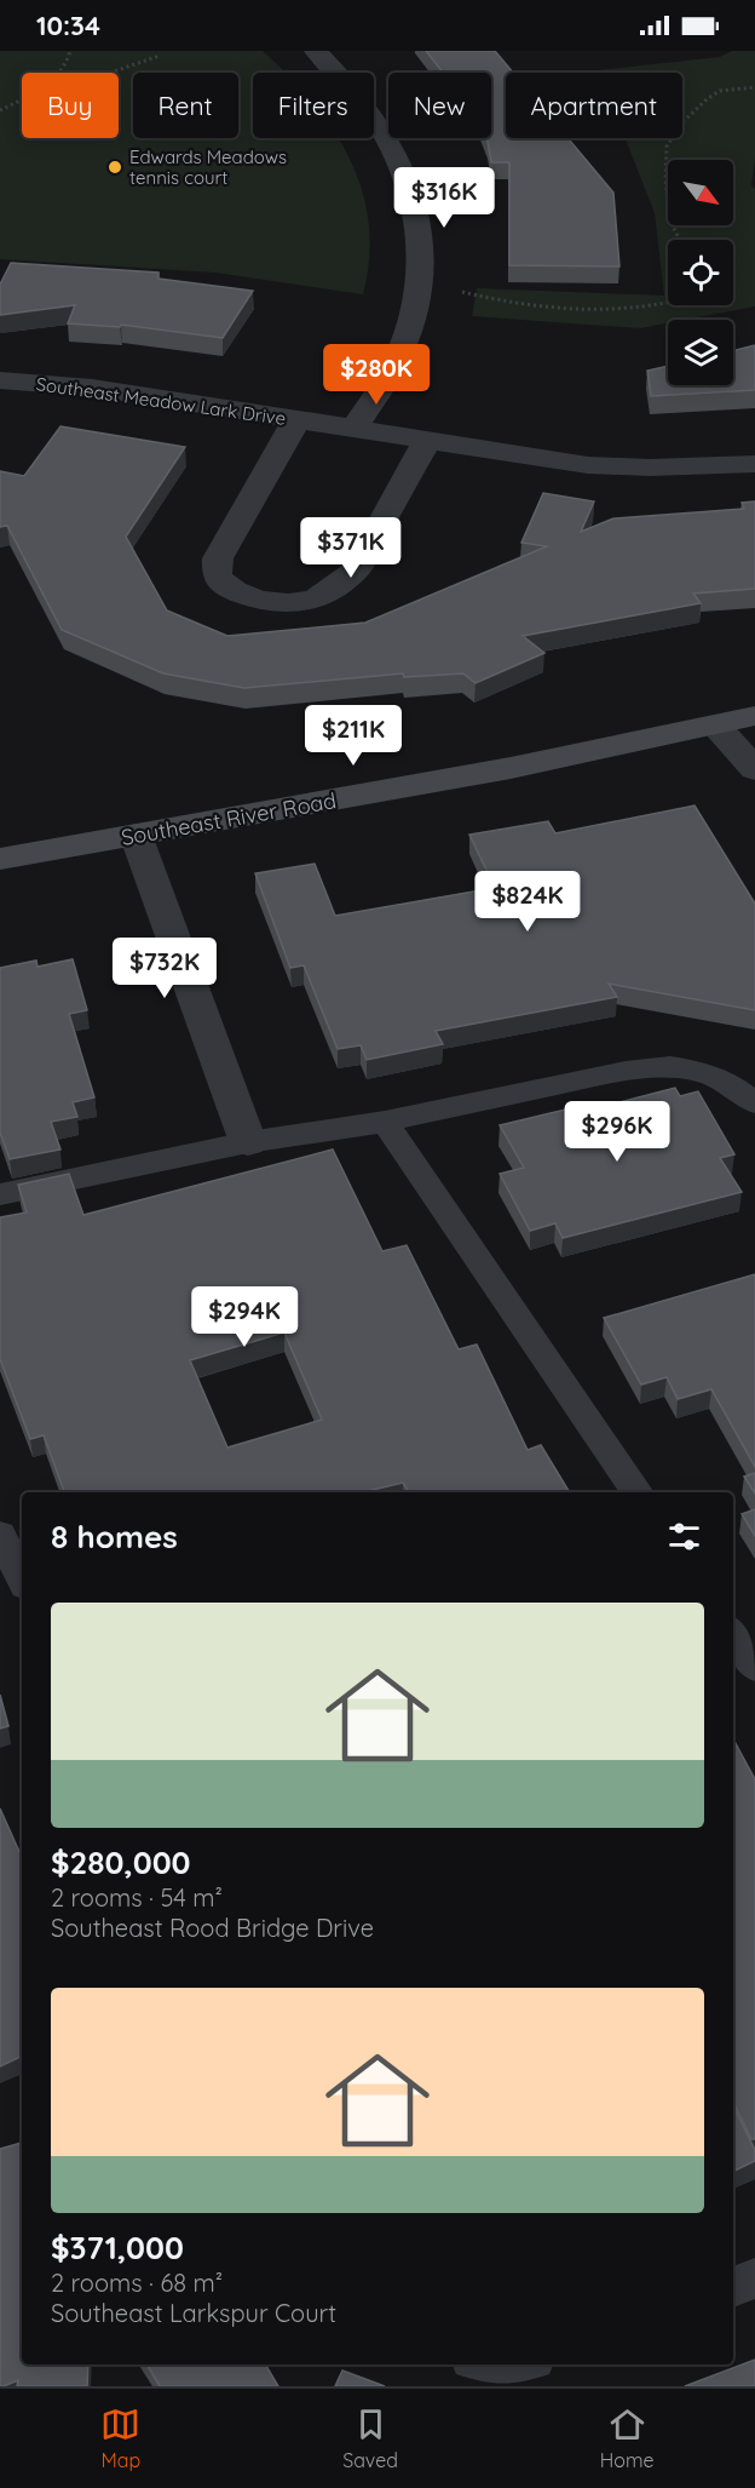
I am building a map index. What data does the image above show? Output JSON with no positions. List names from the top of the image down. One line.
{"streets":{"main road":["Southeast River Road"],"street":["Southeast Meadow Lark Drive"]},"places":["Edwards Meadows tennis court"],"north":"bottom right","page":{"status":"10:34","chip":["Buy","Rent","Filters","New","Apartment"],"price":["$316K","$280K","$371K","$211K","$824K","$732K","$296K","$294K"],"heading":"8 homes","list":[{"name":"$280,000","note":"2 rooms · 54 m² · Southeast Rood Bridge Drive"},{"name":"$371,000","note":"2 rooms · 68 m² · Southeast Larkspur Court"}],"tabs":["Map","Saved","Home"]}}
